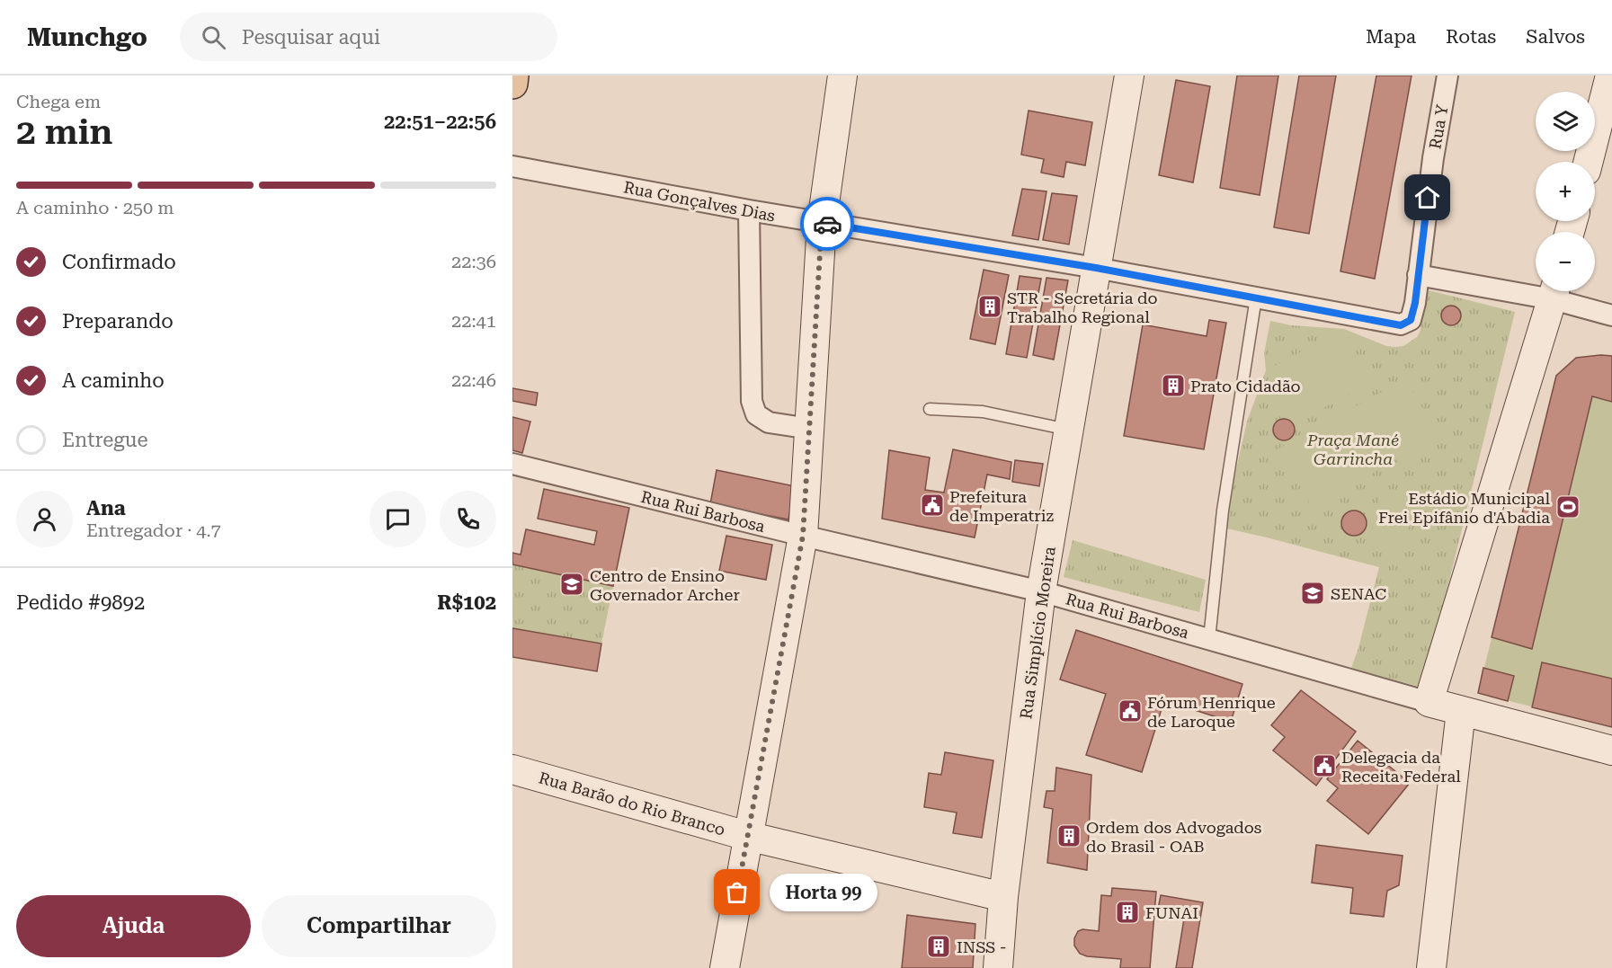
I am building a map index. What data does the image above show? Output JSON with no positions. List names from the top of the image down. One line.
{"streets":{"main road":["Rua Rui Barbosa","Rua Simplício Moreira","Rua Barão do Rio Branco"],"street":["Rua Y","Rua Gonçalves Dias"]},"crossings":[["Rua Y","Rua Gonçalves Dias"],["Rua Gonçalves Dias","Rua Simplício Moreira"],["Rua Rui Barbosa","Rua Simplício Moreira"],["Rua Simplício Moreira","Rua Barão do Rio Branco"]],"parks":["Praça Mané Garrincha"],"places":{"building":["STR - Secretária do Trabalho Regional","Prato Cidadão","Ordem dos Advogados do Brasil - OAB","FUNAI","INSS -"],"public building":["Prefeitura de Imperatriz","Fórum Henrique de Laroque","Delegacia da Receita Federal"],"sports":["Estádio Municipal Frei Epifânio d'Abadia"],"school or university":["Centro de Ensino Governador Archer","SENAC"],"other":["Horta 99"]},"page":{"header":"Munchgo","search":"Pesquisar aqui","nav":["Mapa","Rotas","Salvos"],"heading":["2 min","Chega em","22:51–22:56"],"panel":["Ana","Entregador · 4.7","Pedido #9892","R$102"],"map_buttons":["+","−"],"bar":"A caminho · 250 m","list":[["Confirmado","22:36"],["Preparando","22:41"],["A caminho","22:46"],"Entregue"],"bubble":"Horta 99","buttons":["Ajuda","Compartilhar"]}}
